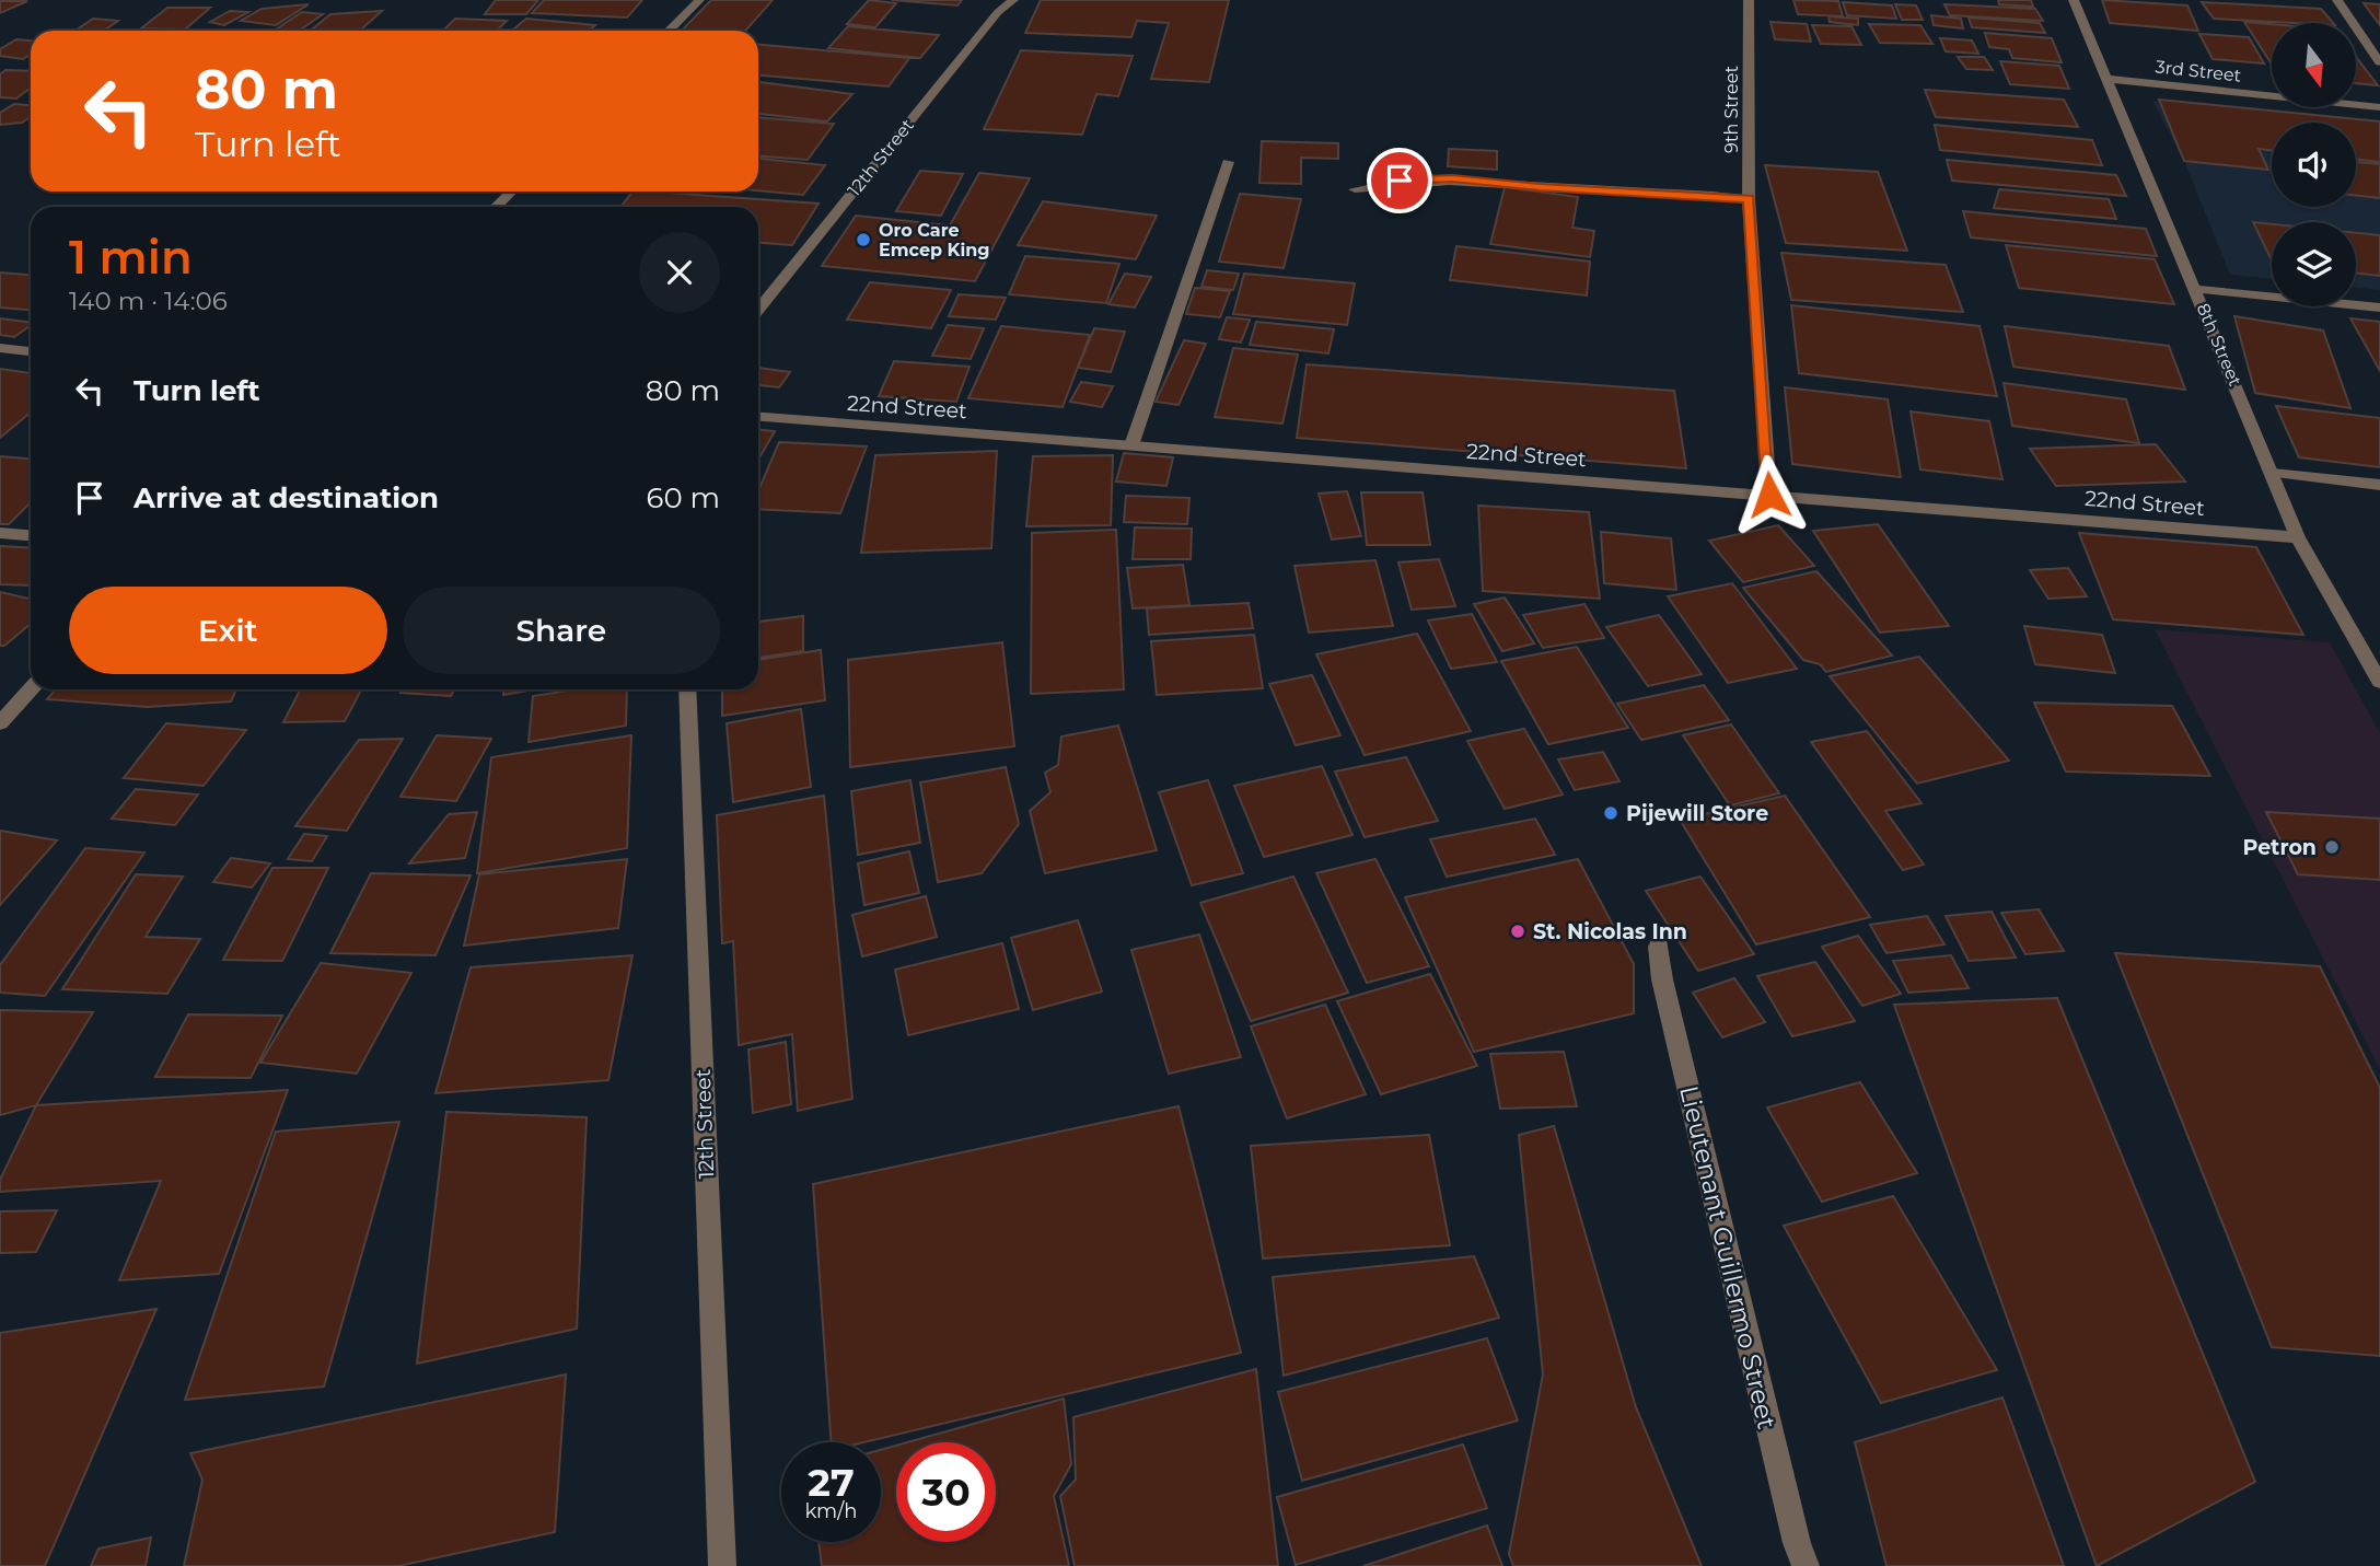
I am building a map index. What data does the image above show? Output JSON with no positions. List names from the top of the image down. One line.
{"streets":{"street":["3rd Street","9th Street","12th Street","8th Street","22nd Street","Lieutenant Guillermo Street"]},"crossings":[["3rd Street","8th Street"],["9th Street","22nd Street"],["8th Street","22nd Street"]],"places":["Oro Care Emcep King","Pijewill Store","Petron","St. Nicolas Inn"],"north":"bottom","page":{"turn":["80 m","Turn left"],"heading":["1 min","140 m · 14:06"],"list":[{"name":"Turn left","value":"80 m"},{"name":"Arrive at destination","value":"60 m"}],"buttons":["Exit","Share"],"speed":"27 km/h","limit":"30"}}
